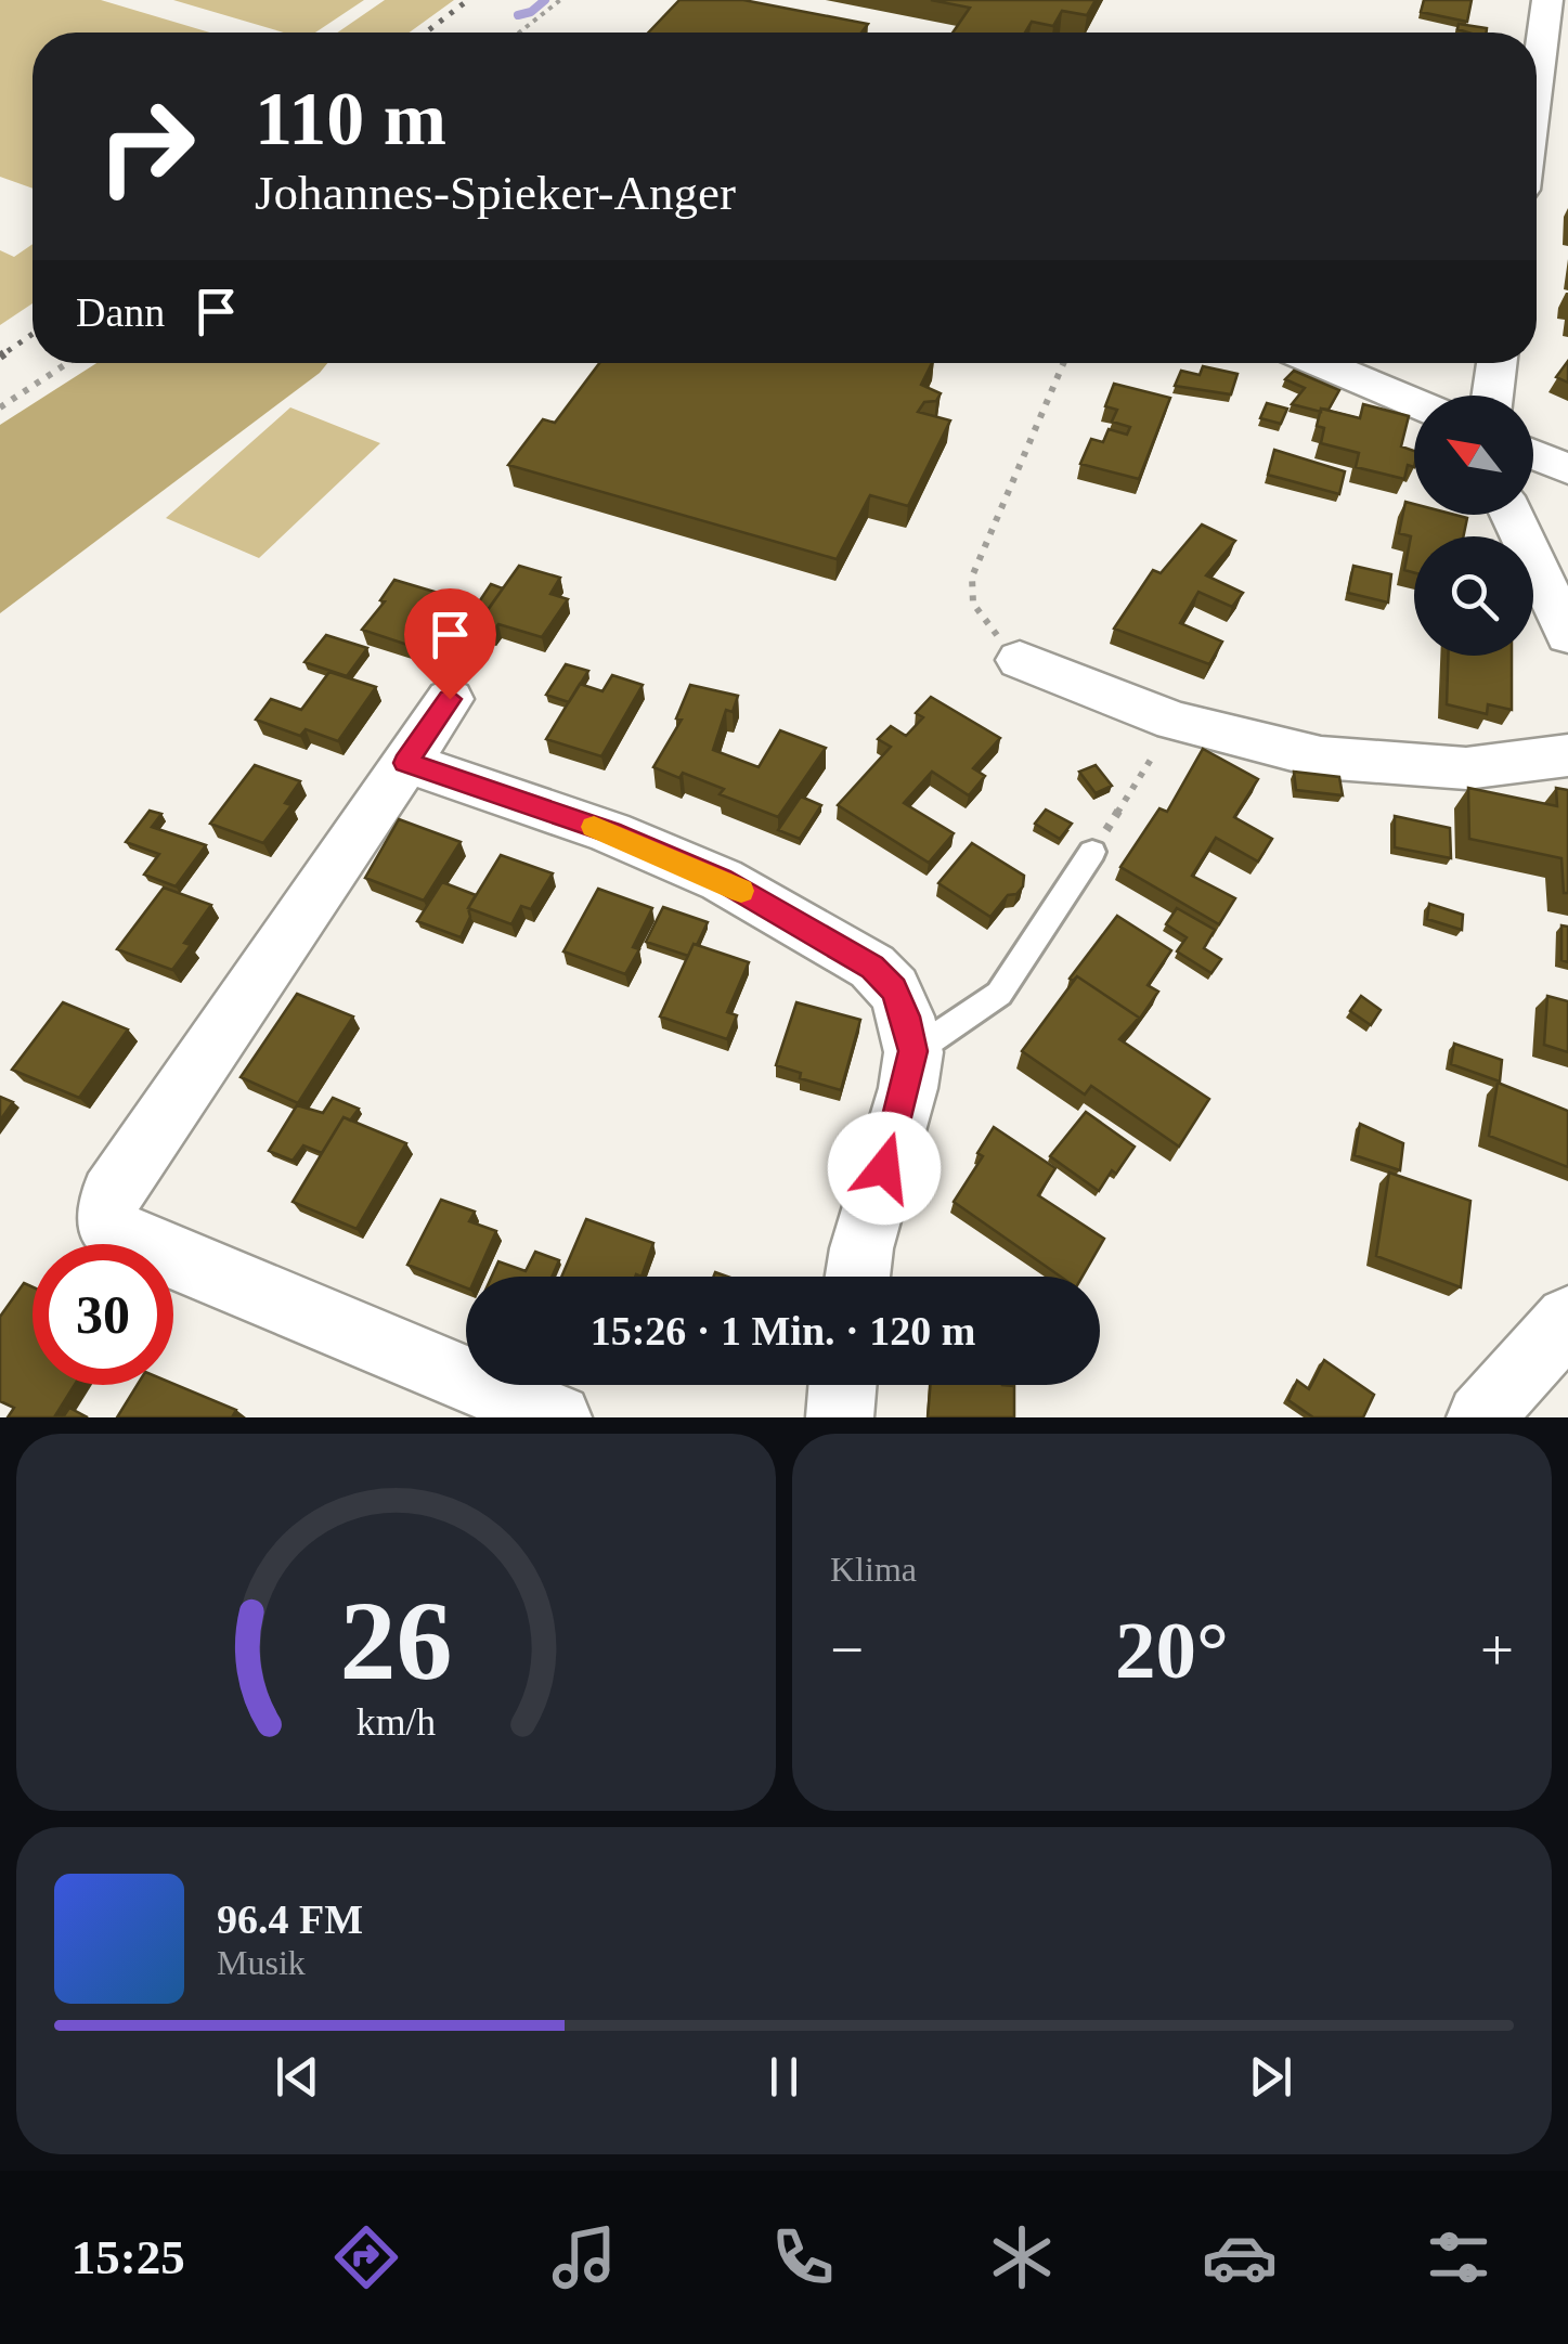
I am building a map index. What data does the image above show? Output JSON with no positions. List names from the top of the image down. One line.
{"north":"top left","page":{"turn":["110 m","Johannes-Spieker-Anger"],"then":"Dann","limit":"30","trip":"15:26 · 1 Min. · 120 m","tile":"Klima","heat":["−","20°","+"],"song":["96.4 FM","Musik"],"tabs":"15:25","gauge":["26","km/h"]}}
